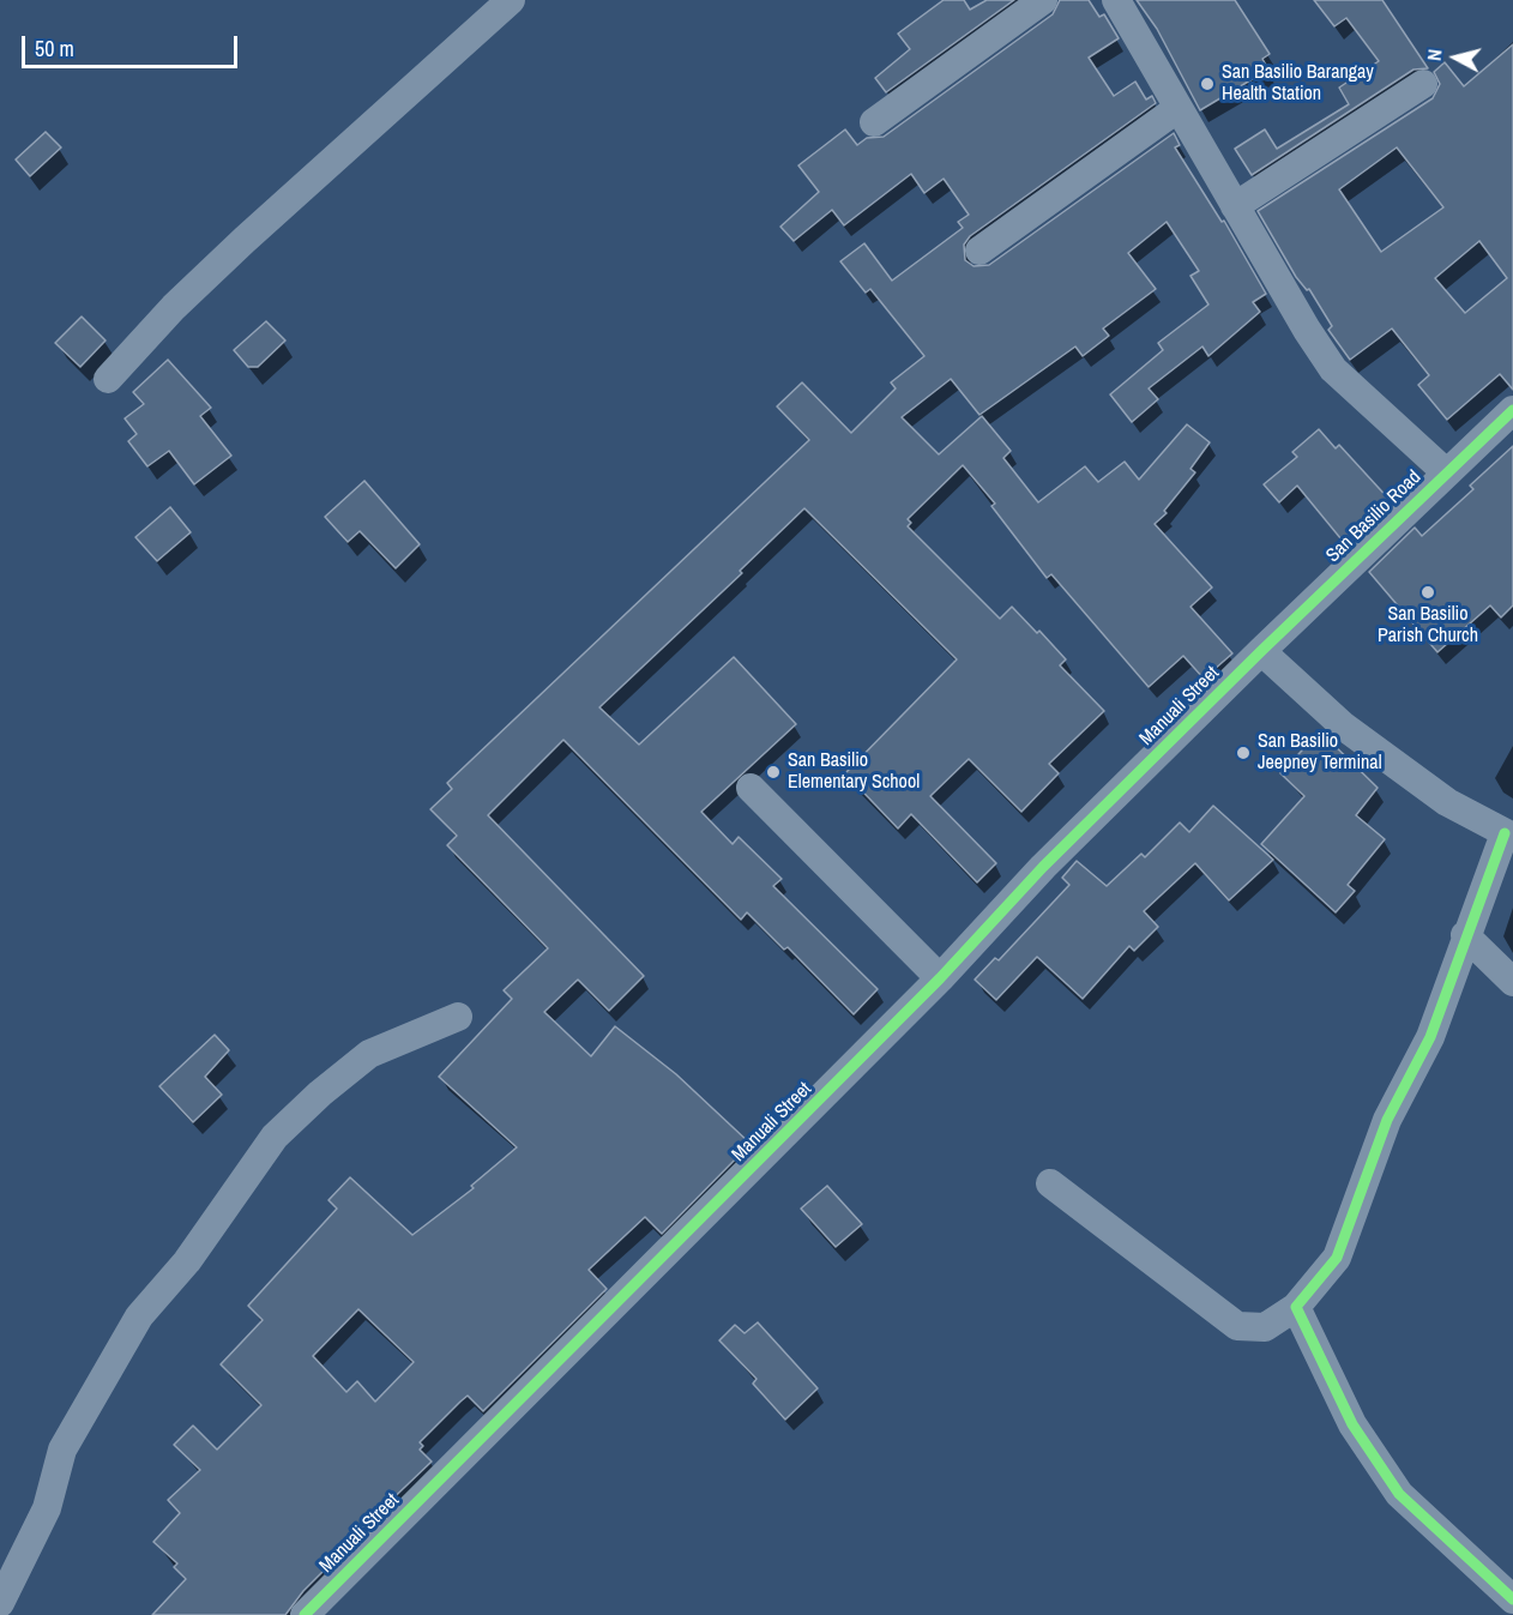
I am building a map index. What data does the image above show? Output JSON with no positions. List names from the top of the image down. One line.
{"streets":{"street":["San Basilio Road","Manuali Street"]},"crossings":[["San Basilio Road","Manuali Street"]],"places":["San Basilio Barangay Health Station","San Basilio Parish Church","San Basilio Jeepney Terminal","San Basilio Elementary School"],"scale_bar":"50 m","north":"left"}
